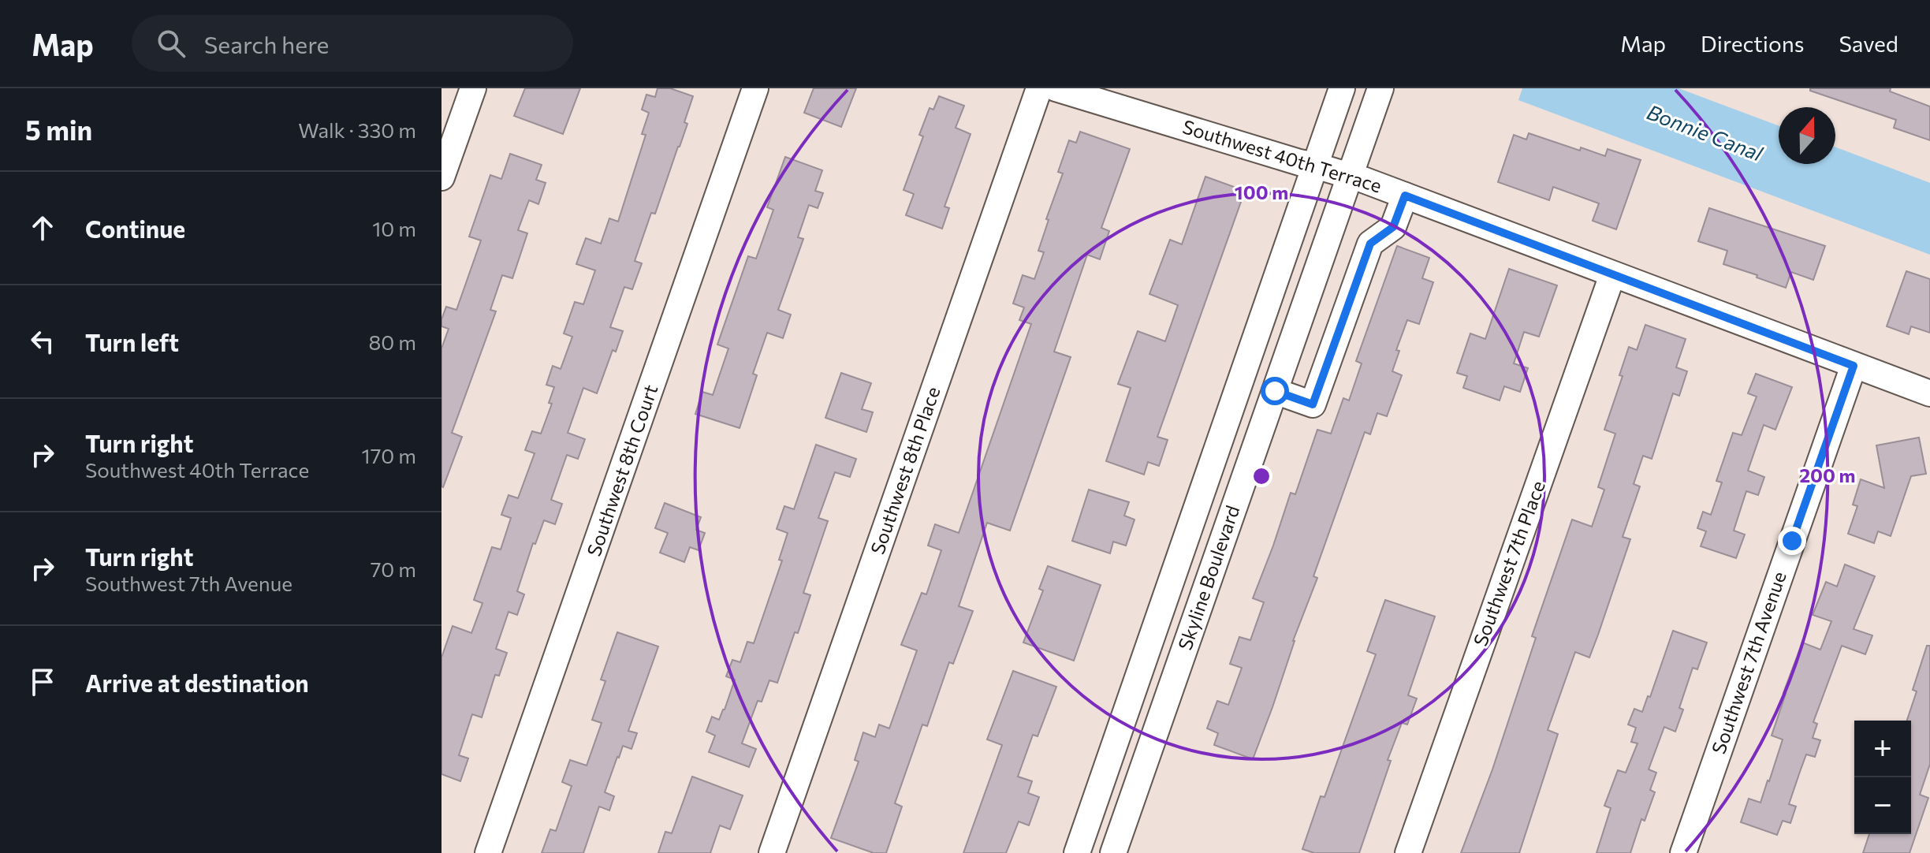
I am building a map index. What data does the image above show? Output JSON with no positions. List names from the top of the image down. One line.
{"streets":{"street":["Southwest 40th Terrace","Southwest 8th Court","Southwest 8th Place","Southwest 7th Place","Skyline Boulevard","Southwest 7th Avenue"]},"crossings":[["Southwest 40th Terrace","Southwest 7th Place"],["Southwest 40th Terrace","Skyline Boulevard"],["Southwest 40th Terrace","Southwest 7th Avenue"]],"water":["Bonnie Canal"],"north":"top","page":{"header":"Map","search":"Search here","nav":["Map","Directions","Saved"],"heading":["5 min","Walk · 330 m"],"list":[["Continue","10 m"],["Turn left","80 m"],["Turn right","Southwest 40th Terrace","170 m"],["Turn right","Southwest 7th Avenue","70 m"],"Arrive at destination"],"map_buttons":["+","−"]},"rings":["100 m","200 m"]}
